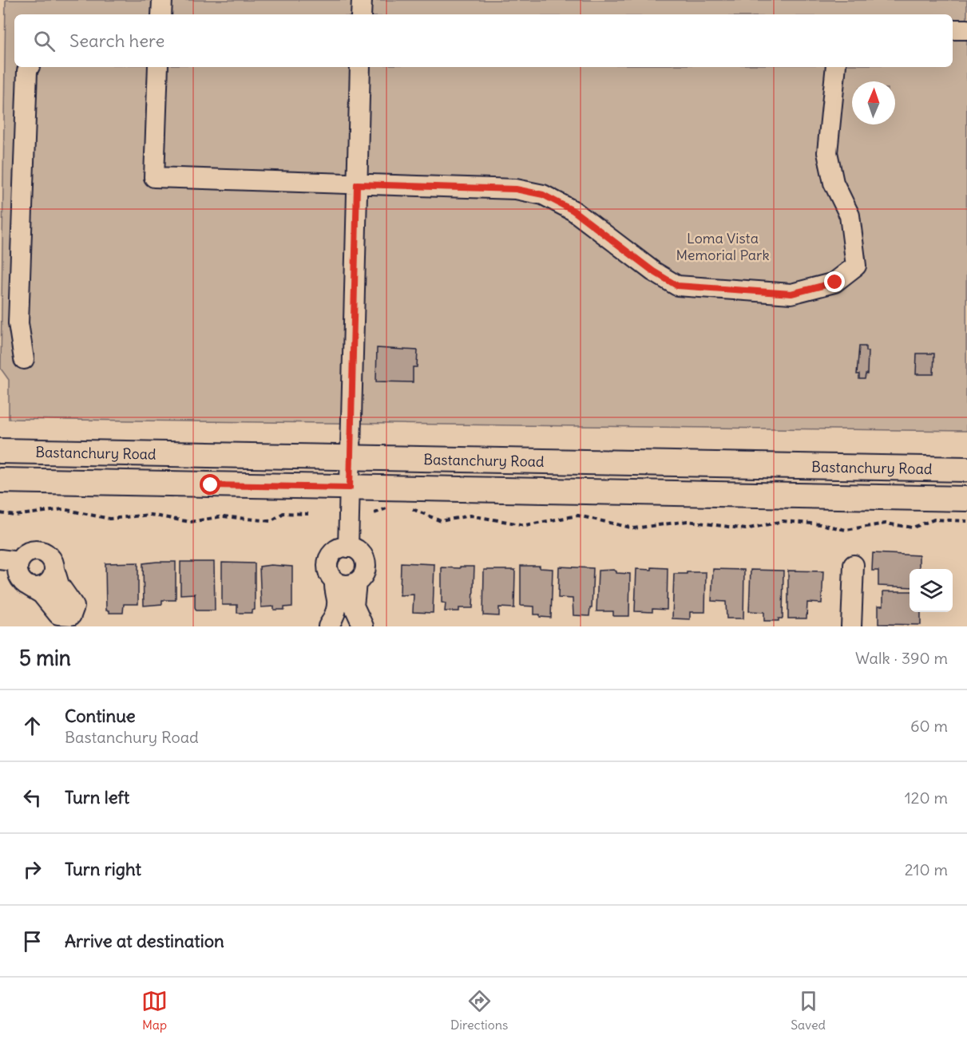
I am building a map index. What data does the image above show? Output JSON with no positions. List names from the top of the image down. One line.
{"streets":{"main road":["Bastanchury Road"]},"parks":["Loma Vista Memorial Park"],"north":"top","page":{"search":"Search here","heading":["5 min","Walk · 390 m"],"list":[["Continue","Bastanchury Road","60 m"],["Turn left","120 m"],["Turn right","210 m"],"Arrive at destination"],"nav":["Map","Directions","Saved"]}}
